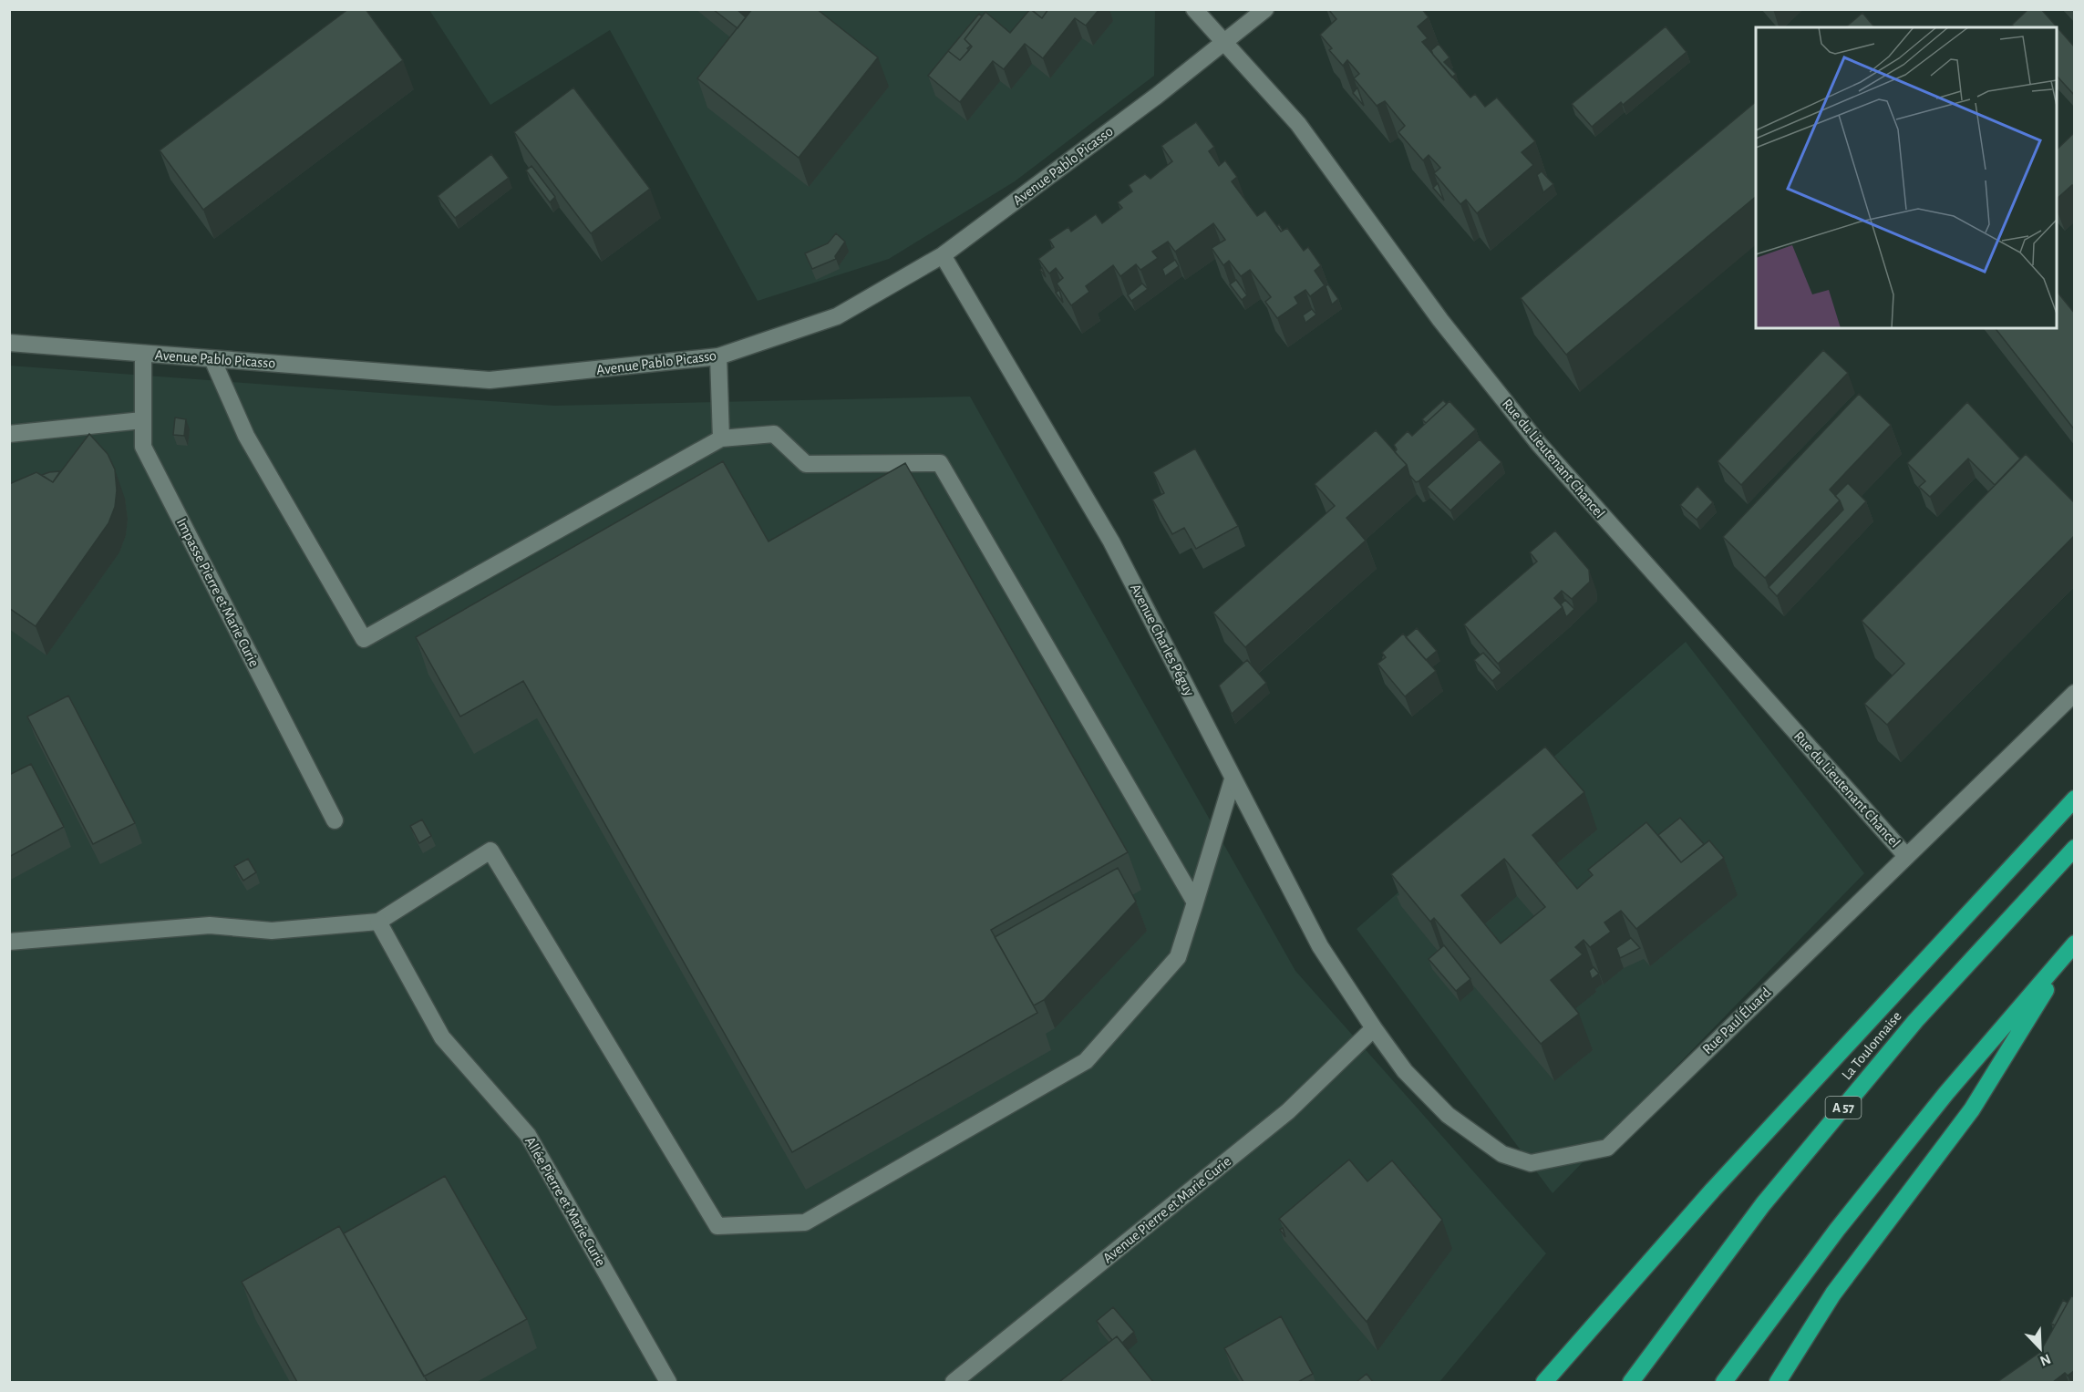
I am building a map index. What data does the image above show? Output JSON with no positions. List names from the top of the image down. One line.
{"streets":{"highway":["La Toulonnaise","A 57"],"street":["Avenue Pablo Picasso","Rue du Lieutenant Chancel","Impasse Pierre et Marie Curie","Avenue Charles Péguy","Rue Paul Éluard","Allée Pierre et Marie Curie","Avenue Pierre et Marie Curie"]},"crossings":[["Avenue Pablo Picasso","Rue du Lieutenant Chancel"],["Avenue Pablo Picasso","Impasse Pierre et Marie Curie"],["Avenue Pablo Picasso","Avenue Charles Péguy"],["Rue du Lieutenant Chancel","Rue Paul Éluard"],["Avenue Charles Péguy","Rue Paul Éluard"],["Avenue Charles Péguy","Avenue Pierre et Marie Curie"],["Rue Paul Éluard","Avenue Pierre et Marie Curie"]],"north":"bottom right"}
